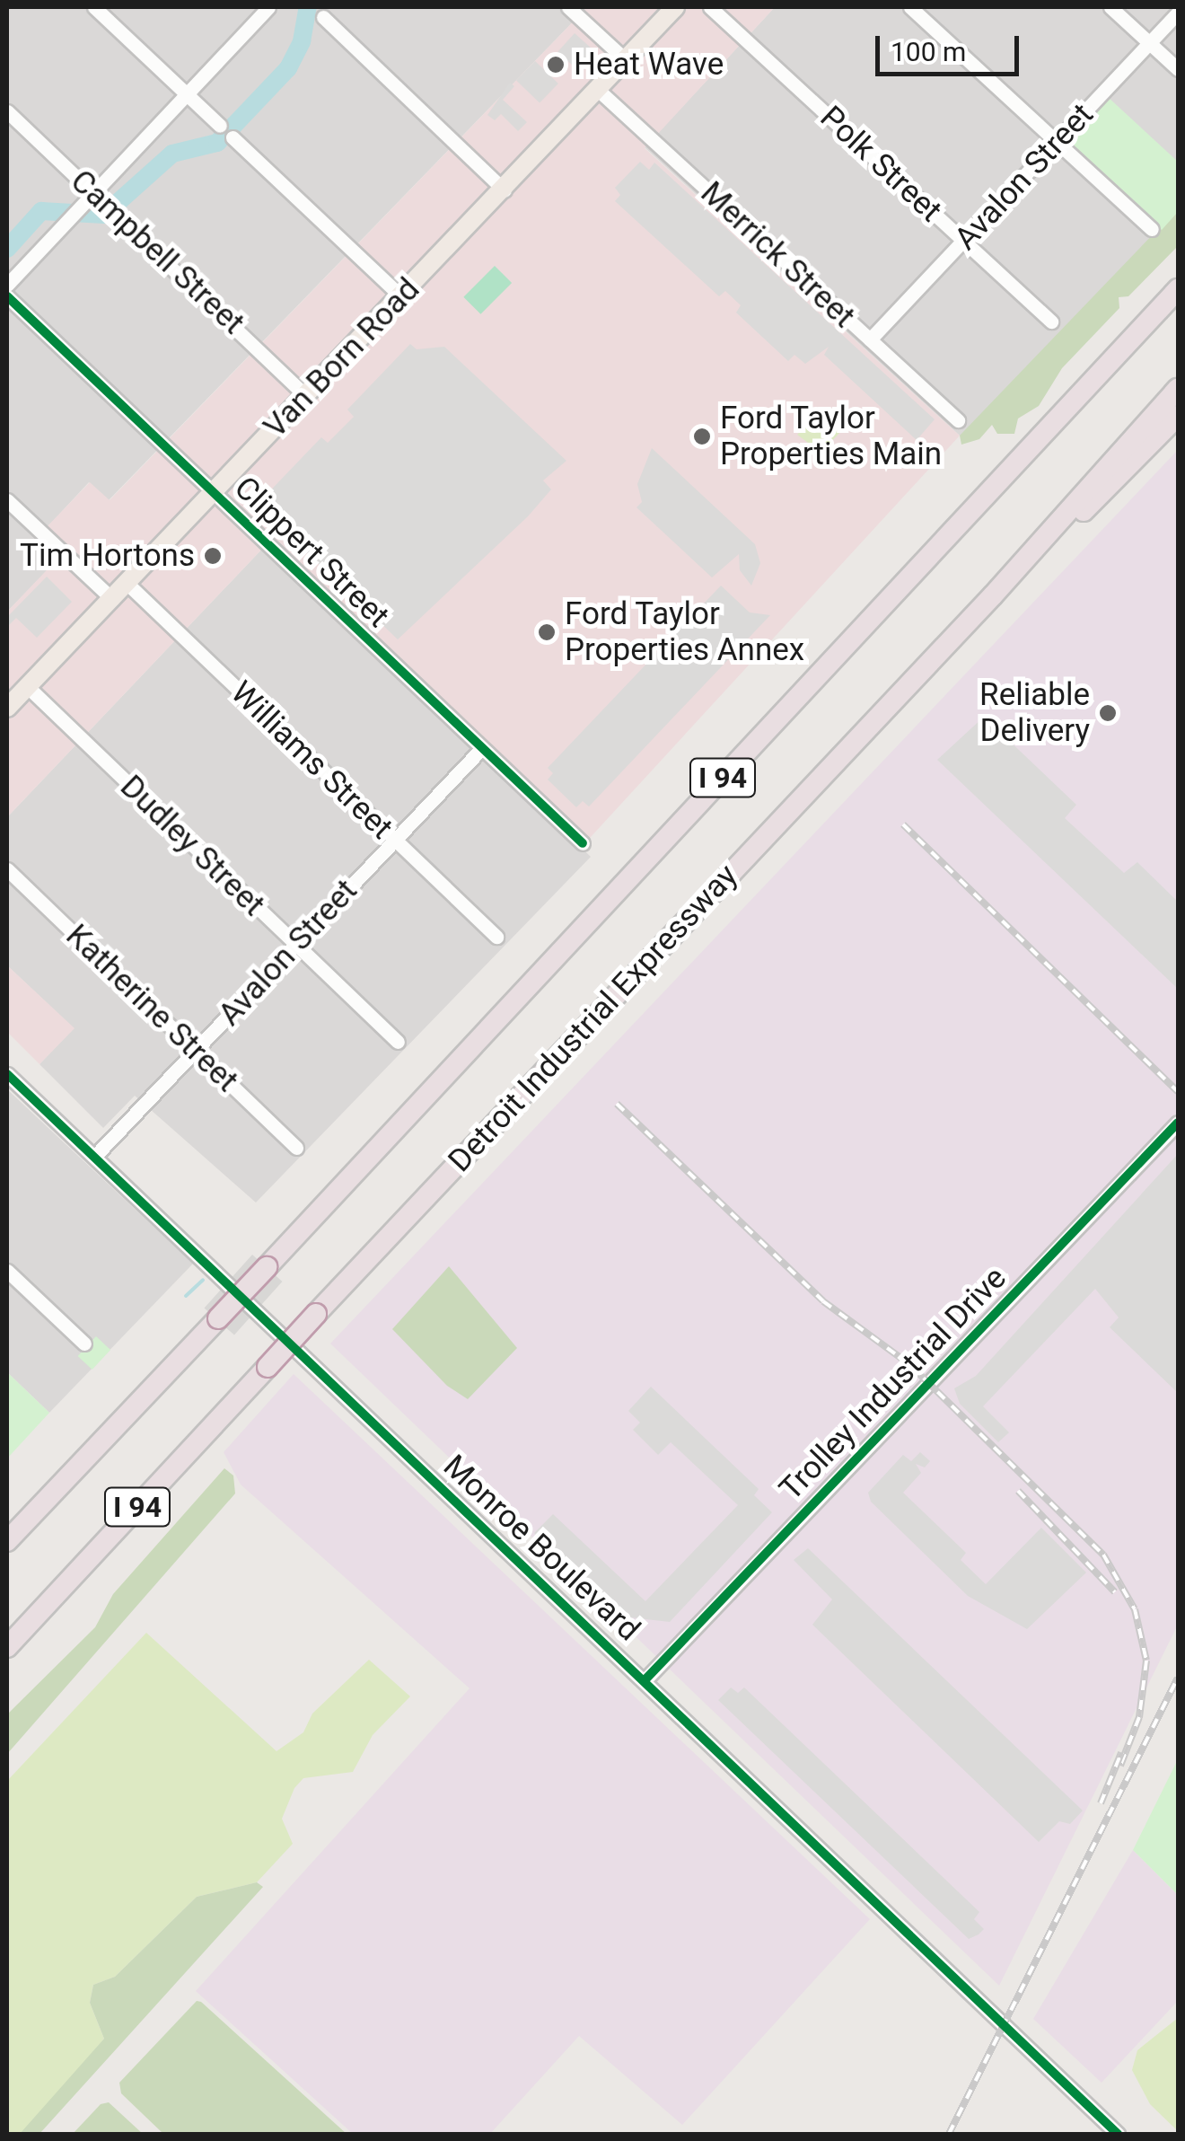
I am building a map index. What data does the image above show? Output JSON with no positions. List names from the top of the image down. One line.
{"streets":{"highway":["I 94","Detroit Industrial Expressway"],"main road":["Van Born Road"],"street":["Polk Street","Avalon Street","Campbell Street","Merrick Street","Clippert Street","Williams Street","Dudley Street","Katherine Street","Trolley Industrial Drive","Monroe Boulevard"]},"crossings":[["Polk Street","Avalon Street"],["Avalon Street","Merrick Street"],["Avalon Street","Clippert Street"],["Avalon Street","Williams Street"],["Avalon Street","Dudley Street"],["Avalon Street","Katherine Street"],["Avalon Street","Monroe Boulevard"],["Campbell Street","Van Born Road"],["Merrick Street","Van Born Road"],["Van Born Road","Clippert Street"],["Van Born Road","Williams Street"],["Van Born Road","Dudley Street"],["Trolley Industrial Drive","Monroe Boulevard"]],"places":["Heat Wave","Ford Taylor Properties Main","Tim Hortons","Ford Taylor Properties Annex","Reliable Delivery"],"scale_bar":"100 m"}
